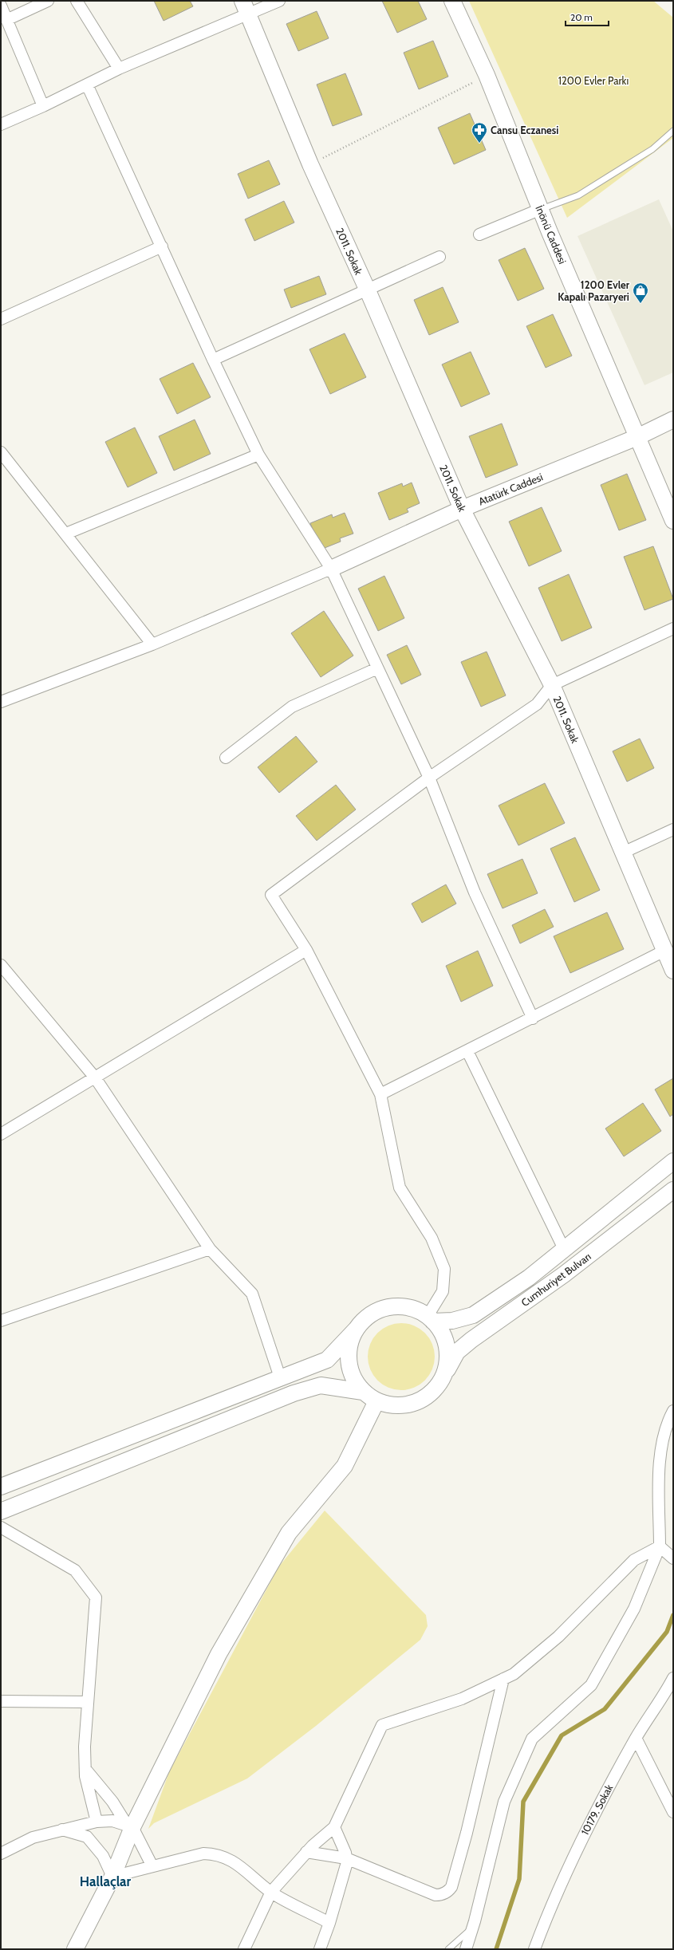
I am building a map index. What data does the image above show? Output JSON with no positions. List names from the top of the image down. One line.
{"streets":{"street":["İnönü Caddesi","2011. Sokak","Atatürk Caddesi","Cumhuriyet Bulvarı","10179. Sokak"]},"crossings":[["İnönü Caddesi","Atatürk Caddesi"],["2011. Sokak","Atatürk Caddesi"]],"districts":["Hallaçlar"],"parks":["1200 Evler Parkı"],"places":{"pharmacy":["Cansu Eczanesi"],"shop":["1200 Evler Kapalı Pazaryeri"]},"scale_bar":"20 m"}
